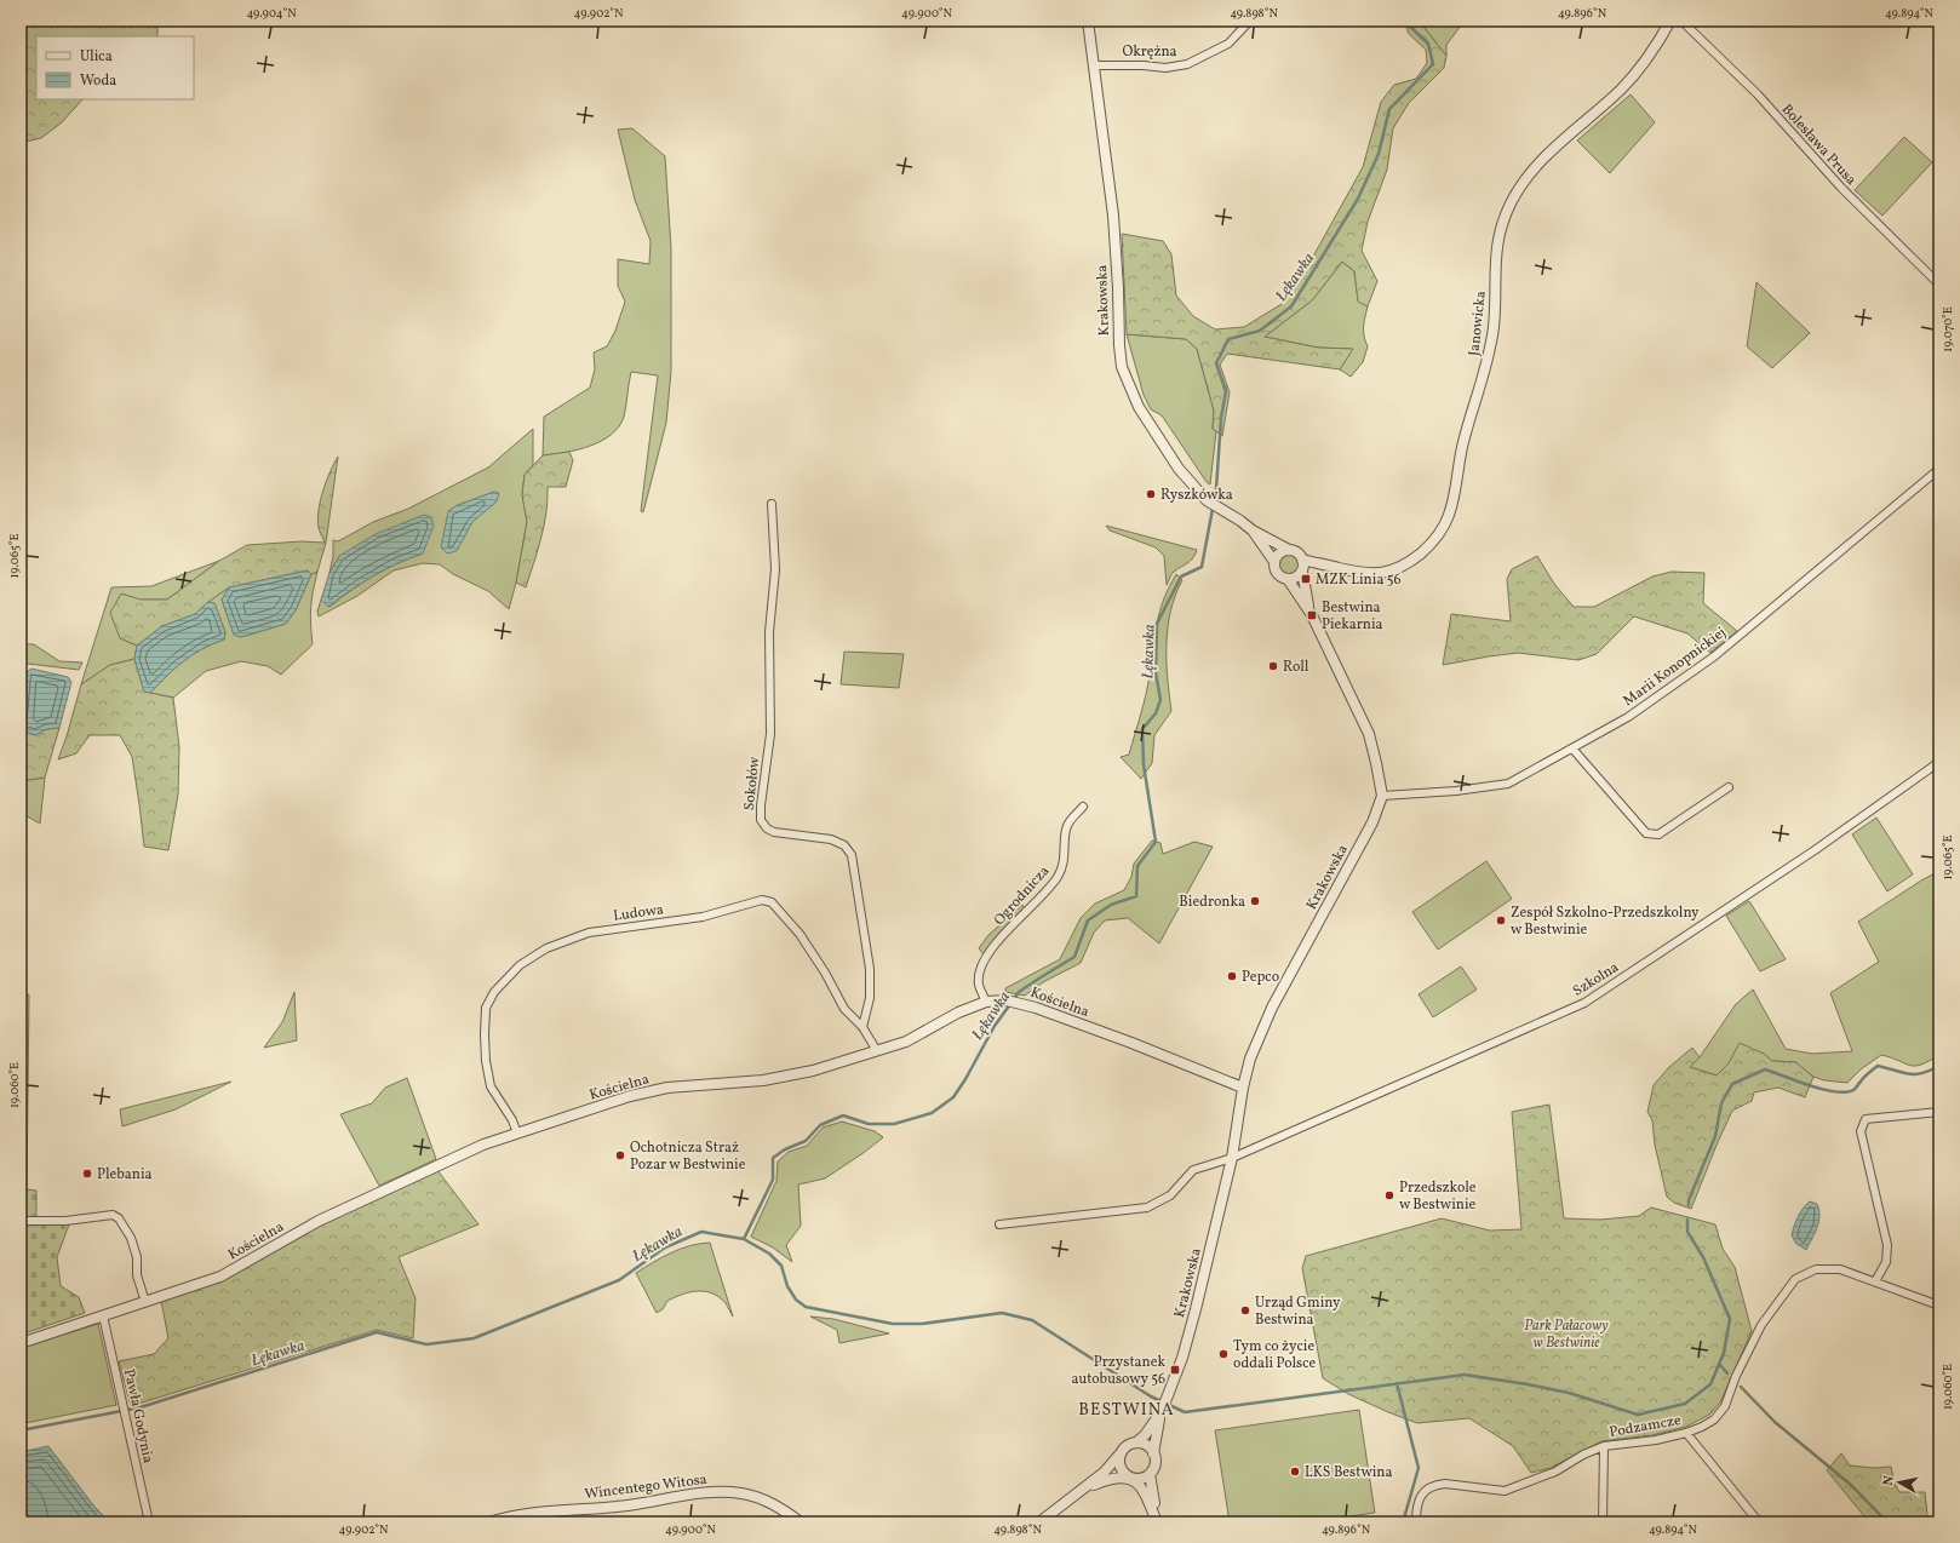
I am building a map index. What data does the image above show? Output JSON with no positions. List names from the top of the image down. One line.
{"streets":{"street":["Okrężna","Bolesława Prusa","Krakowska","Janowicka","Marii Konopnickiej","Sokołów","Ogrodnicza","Ludowa","Szkolna","Kościelna","Pawła Godynia","Podzamcze","Wincentego Witosa"]},"crossings":[["Okrężna","Krakowska"],["Krakowska","Janowicka"],["Krakowska","Marii Konopnickiej"],["Krakowska","Szkolna"],["Krakowska","Kościelna"],["Sokołów","Ludowa"],["Ogrodnicza","Kościelna"],["Ludowa","Kościelna"],["Kościelna","Pawła Godynia"]],"districts":["BESTWINA"],"water":["Łękawka"],"parks":["Park Pałacowy w Bestwinie"],"places":{"other":["Ryszkówka","Roll","Biedronka","Zespół Szkolno-Przedszkolny w Bestwinie","Pepco","Ochotnicza Straż Pozar w Bestwinie","Plebania","Przedszkole w Bestwinie","Urząd Gminy Bestwina","Tym co życie oddali Polsce","LKS Bestwina"],"transit":["MZK Linia 56","Bestwina Piekarnia","Przystanek autobusowy 56"]},"legend":["Ulica","Woda"],"north":"left","coordinates":["49.904°N","49.902°N","49.900°N","49.898°N","49.896°N","49.894°N","19.070°E","19.065°E","19.060°E"]}
